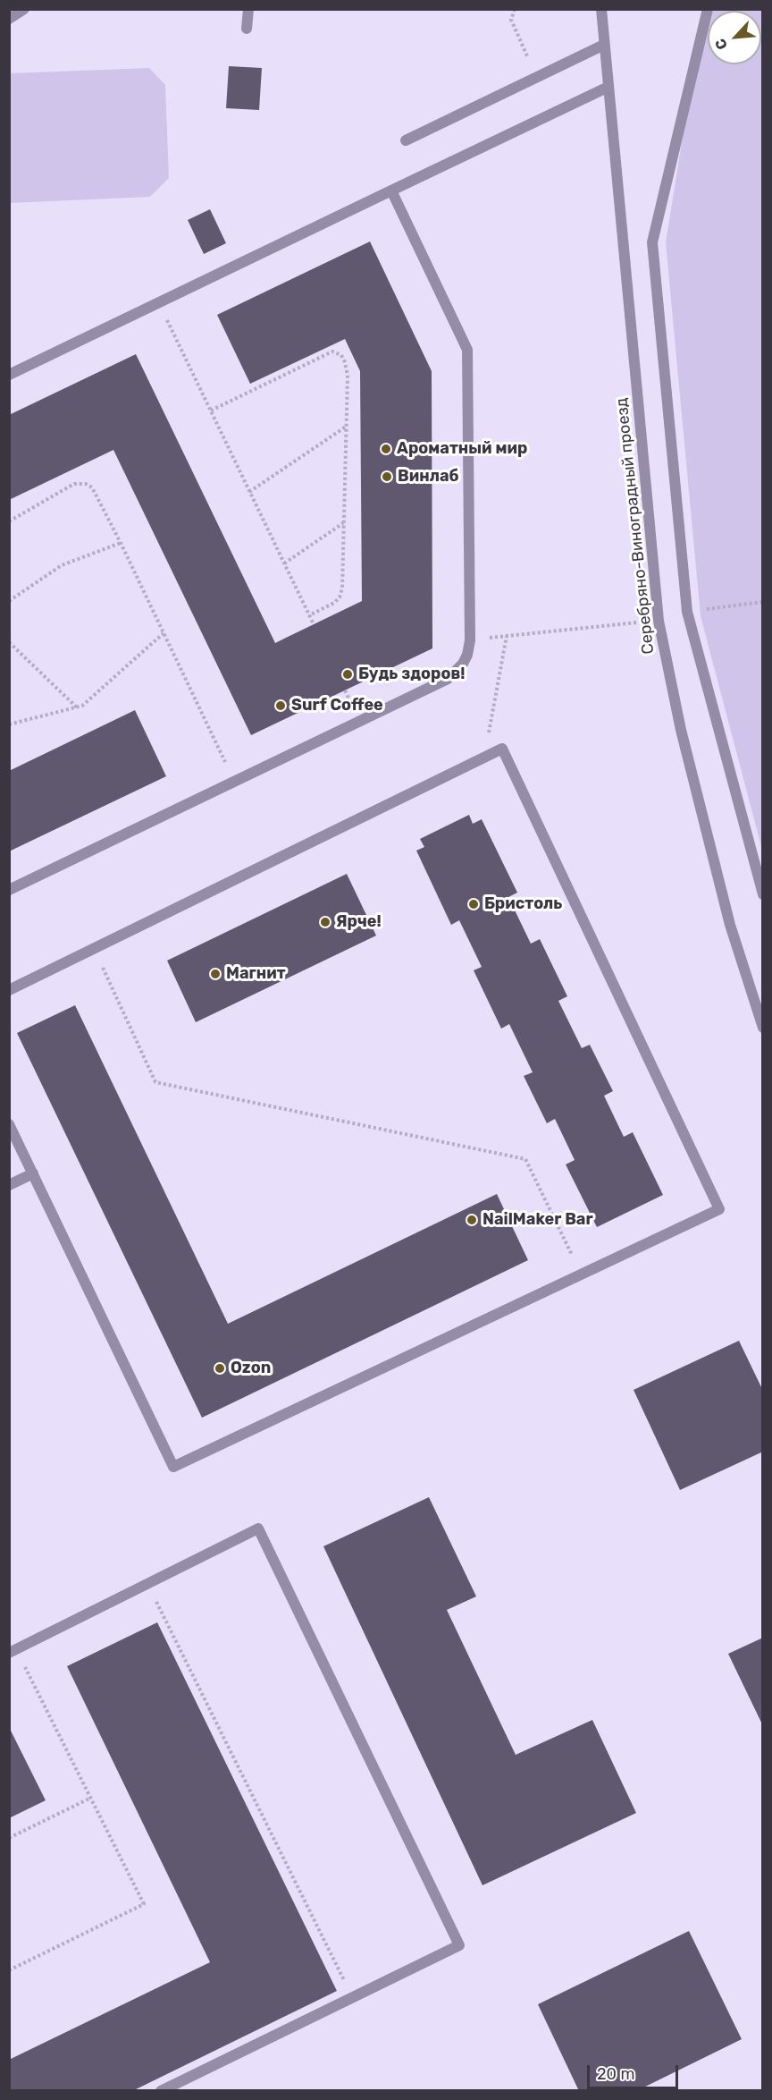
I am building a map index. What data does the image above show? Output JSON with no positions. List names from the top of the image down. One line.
{"streets":{"street":["Серебряно-Виноградный проезд"]},"places":["Ароматный мир","Винлаб","Будь здоров!","Surf Coffee","Бристоль","Ярче!","Магнит","NailMaker Bar","Ozon"],"scale_bar":"20 m","north":"bottom left"}
